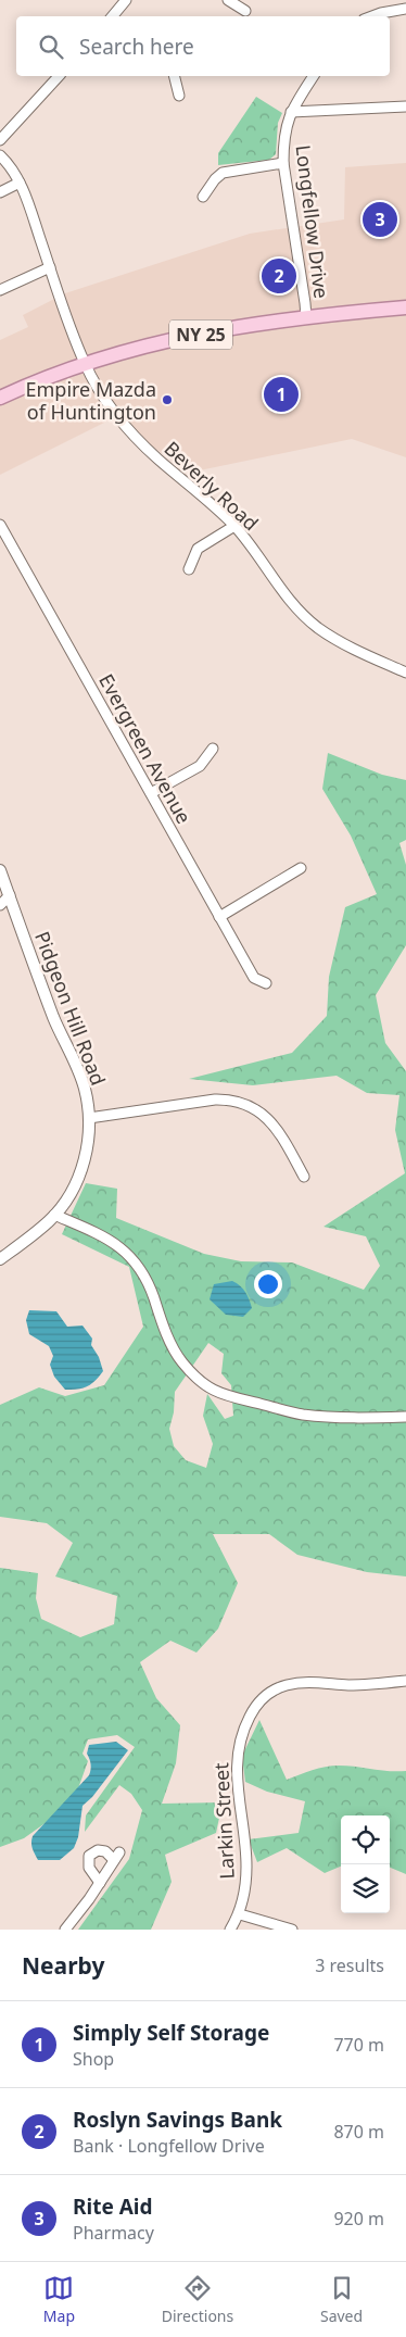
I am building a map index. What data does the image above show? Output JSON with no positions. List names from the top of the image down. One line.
{"streets":{"main road":["NY 25"],"street":["Longfellow Drive","Beverly Road","Evergreen Avenue","Pidgeon Hill Road","Larkin Street"]},"crossings":[["Longfellow Drive","NY 25"],["NY 25","Beverly Road"]],"places":["Empire Mazda of Huntington"],"page":{"search":"Search here","pins":["3","2","1"],"heading":["Nearby","3 results"],"list":[{"mark":"1","name":"Simply Self Storage","note":"Shop","value":"770 m"},{"mark":"2","name":"Roslyn Savings Bank","note":"Bank · Longfellow Drive","value":"870 m"},{"mark":"3","name":"Rite Aid","note":"Pharmacy","value":"920 m"}],"nav":["Map","Directions","Saved"]}}
